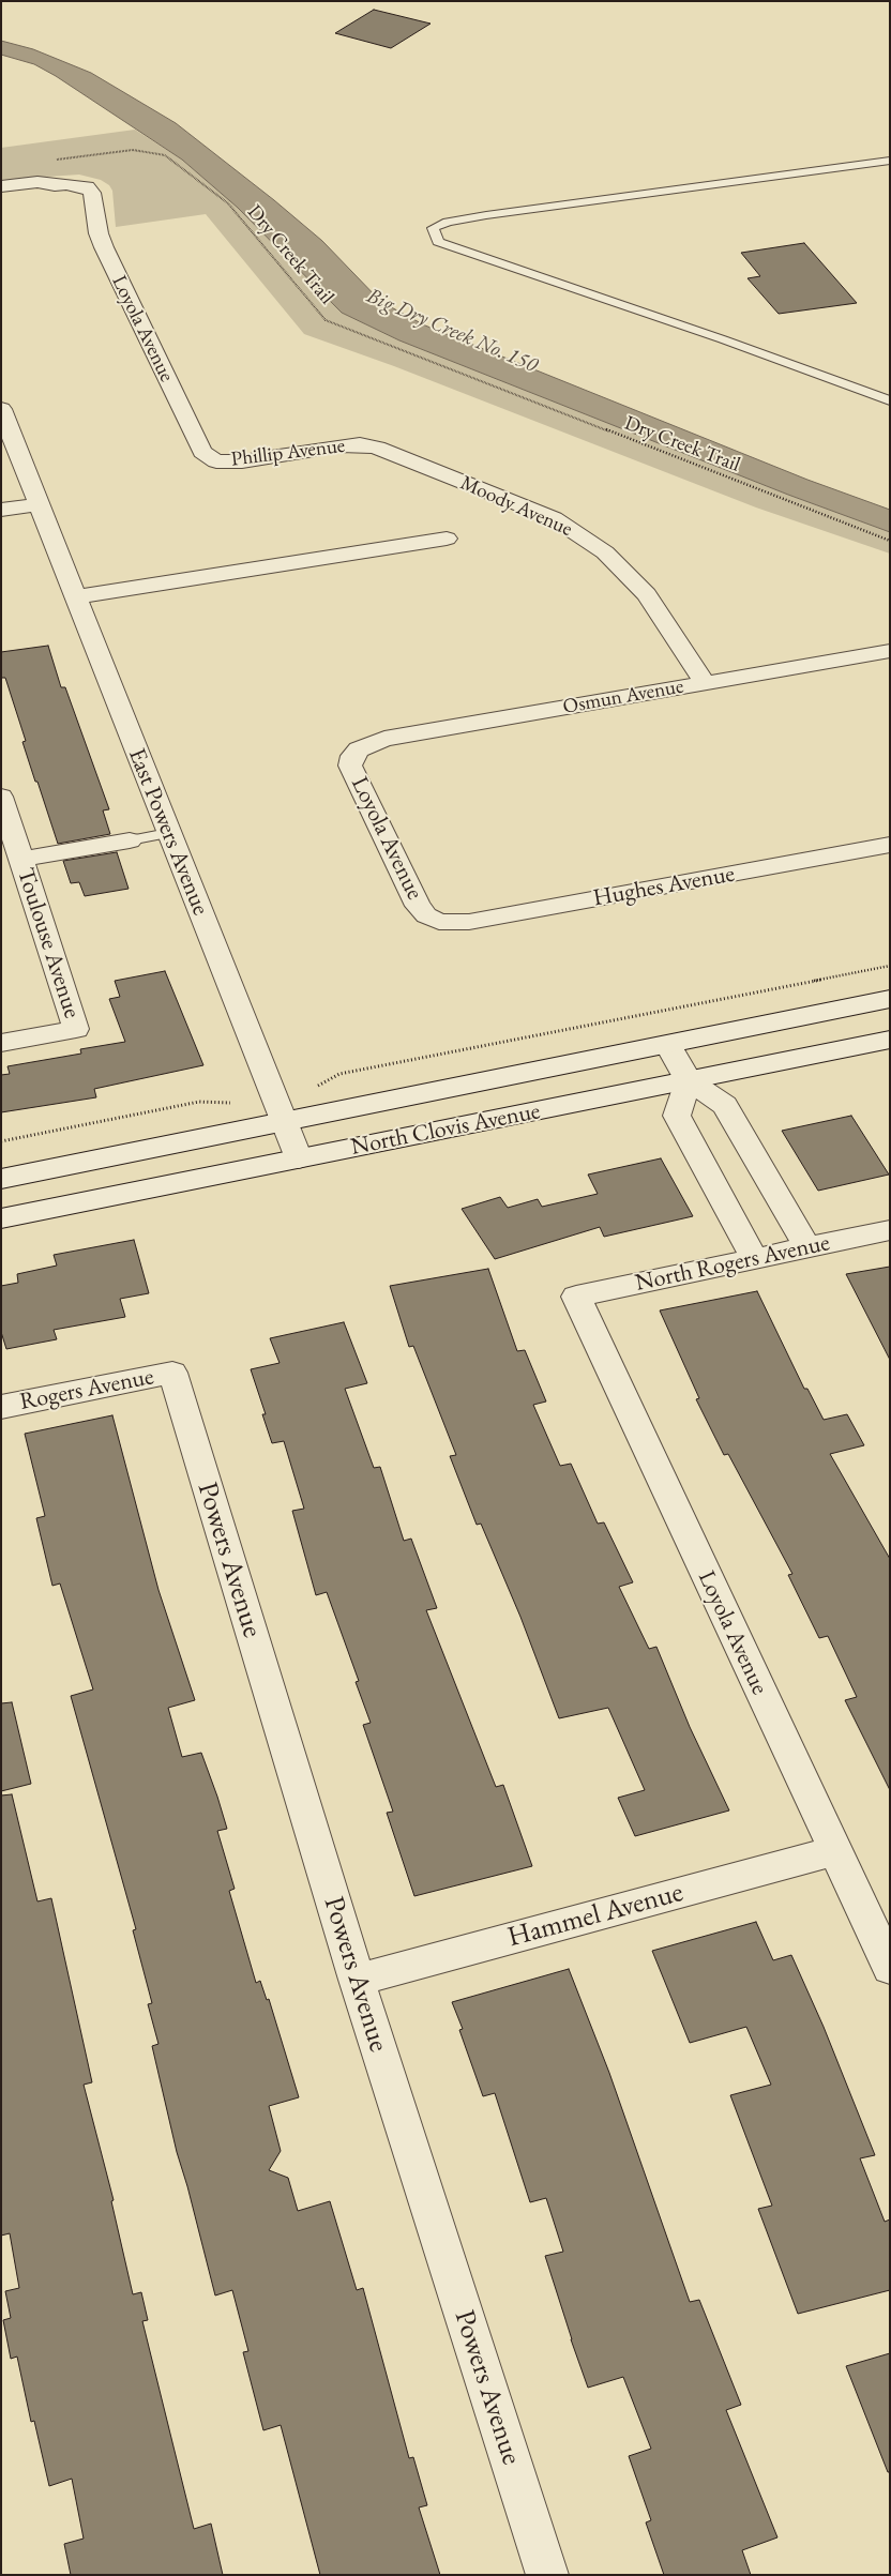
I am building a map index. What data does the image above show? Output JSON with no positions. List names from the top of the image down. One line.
{"streets":{"street":["Loyola Avenue","Phillip Avenue","Moody Avenue","Osmun Avenue","East Powers Avenue","Hughes Avenue","Toulouse Avenue","North Clovis Avenue","North Rogers Avenue","Rogers Avenue","Powers Avenue","Hammel Avenue"],"path":["Dry Creek Trail"]},"crossings":[["Loyola Avenue","Phillip Avenue"],["Loyola Avenue","Osmun Avenue"],["Loyola Avenue","Hughes Avenue"],["Loyola Avenue","North Rogers Avenue"],["Loyola Avenue","Hammel Avenue"],["Phillip Avenue","Moody Avenue"],["Moody Avenue","Osmun Avenue"],["East Powers Avenue","North Clovis Avenue"],["Rogers Avenue","Powers Avenue"],["Powers Avenue","Hammel Avenue"]],"water":["Big Dry Creek No. 150"]}
